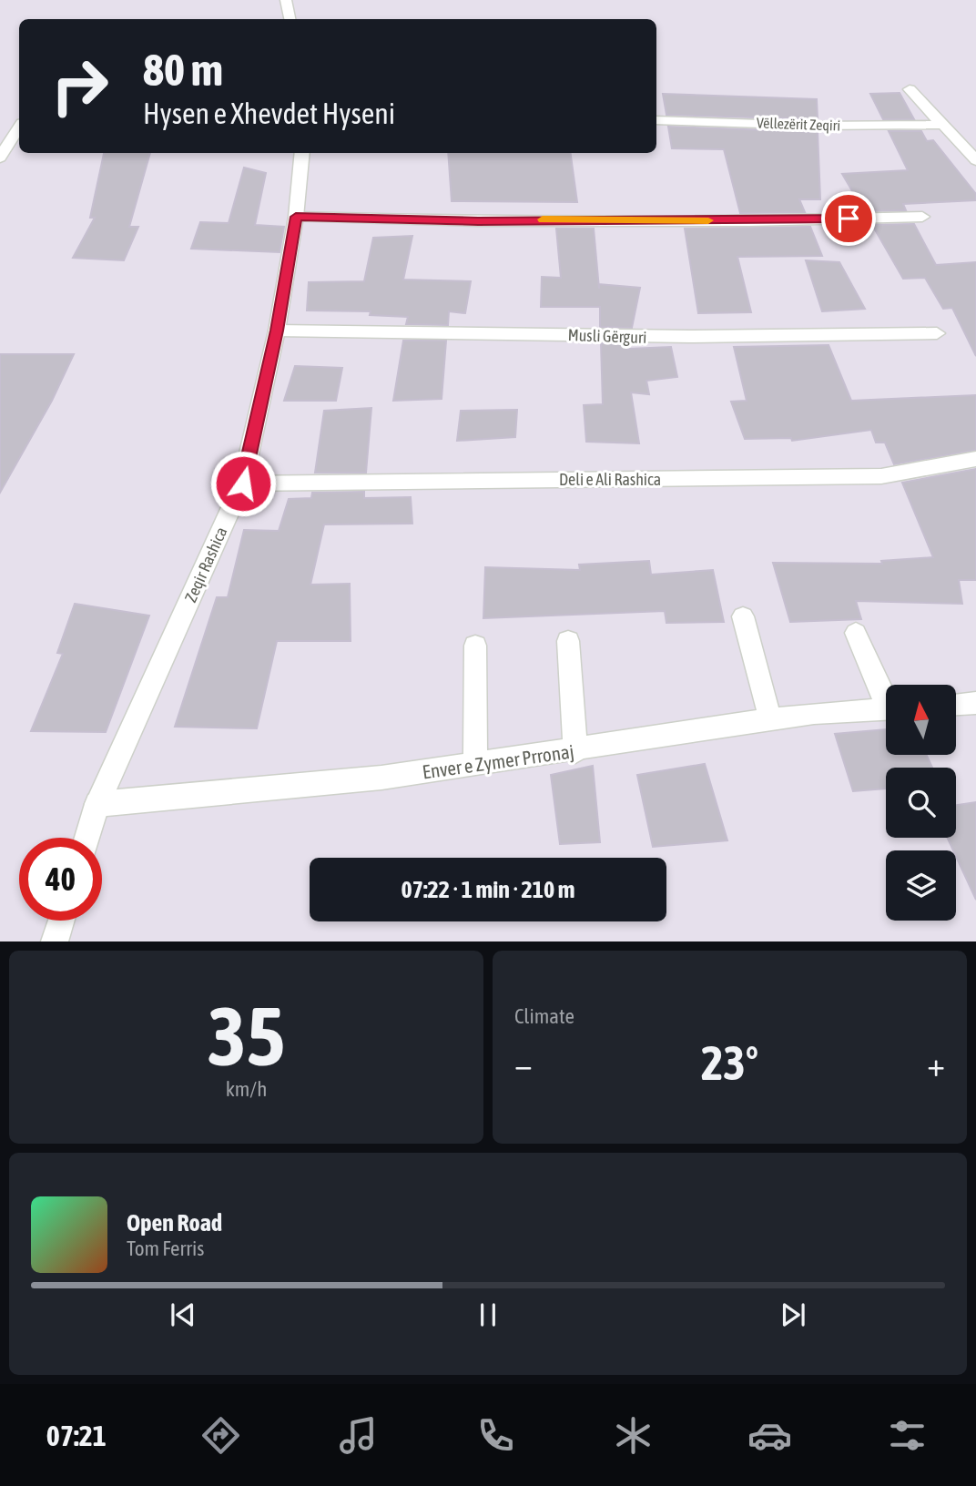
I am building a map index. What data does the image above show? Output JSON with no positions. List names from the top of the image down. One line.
{"streets":{"street":["Vëllezërit Zeqiri","Musli Gërguri","Deli e Ali Rashica","Zeqir Rashica","Enver e Zymer Prronaj"]},"crossings":[["Musli Gërguri","Zeqir Rashica"],["Deli e Ali Rashica","Zeqir Rashica"],["Zeqir Rashica","Enver e Zymer Prronaj"]],"north":"top","page":{"turn":["80 m","Hysen e Xhevdet Hyseni"],"limit":"40","trip":"07:22 · 1 min · 210 m","tile":[["35","km/h"],"Climate"],"heat":["−","23°","+"],"song":["Open Road","Tom Ferris"],"tabs":"07:21"}}
